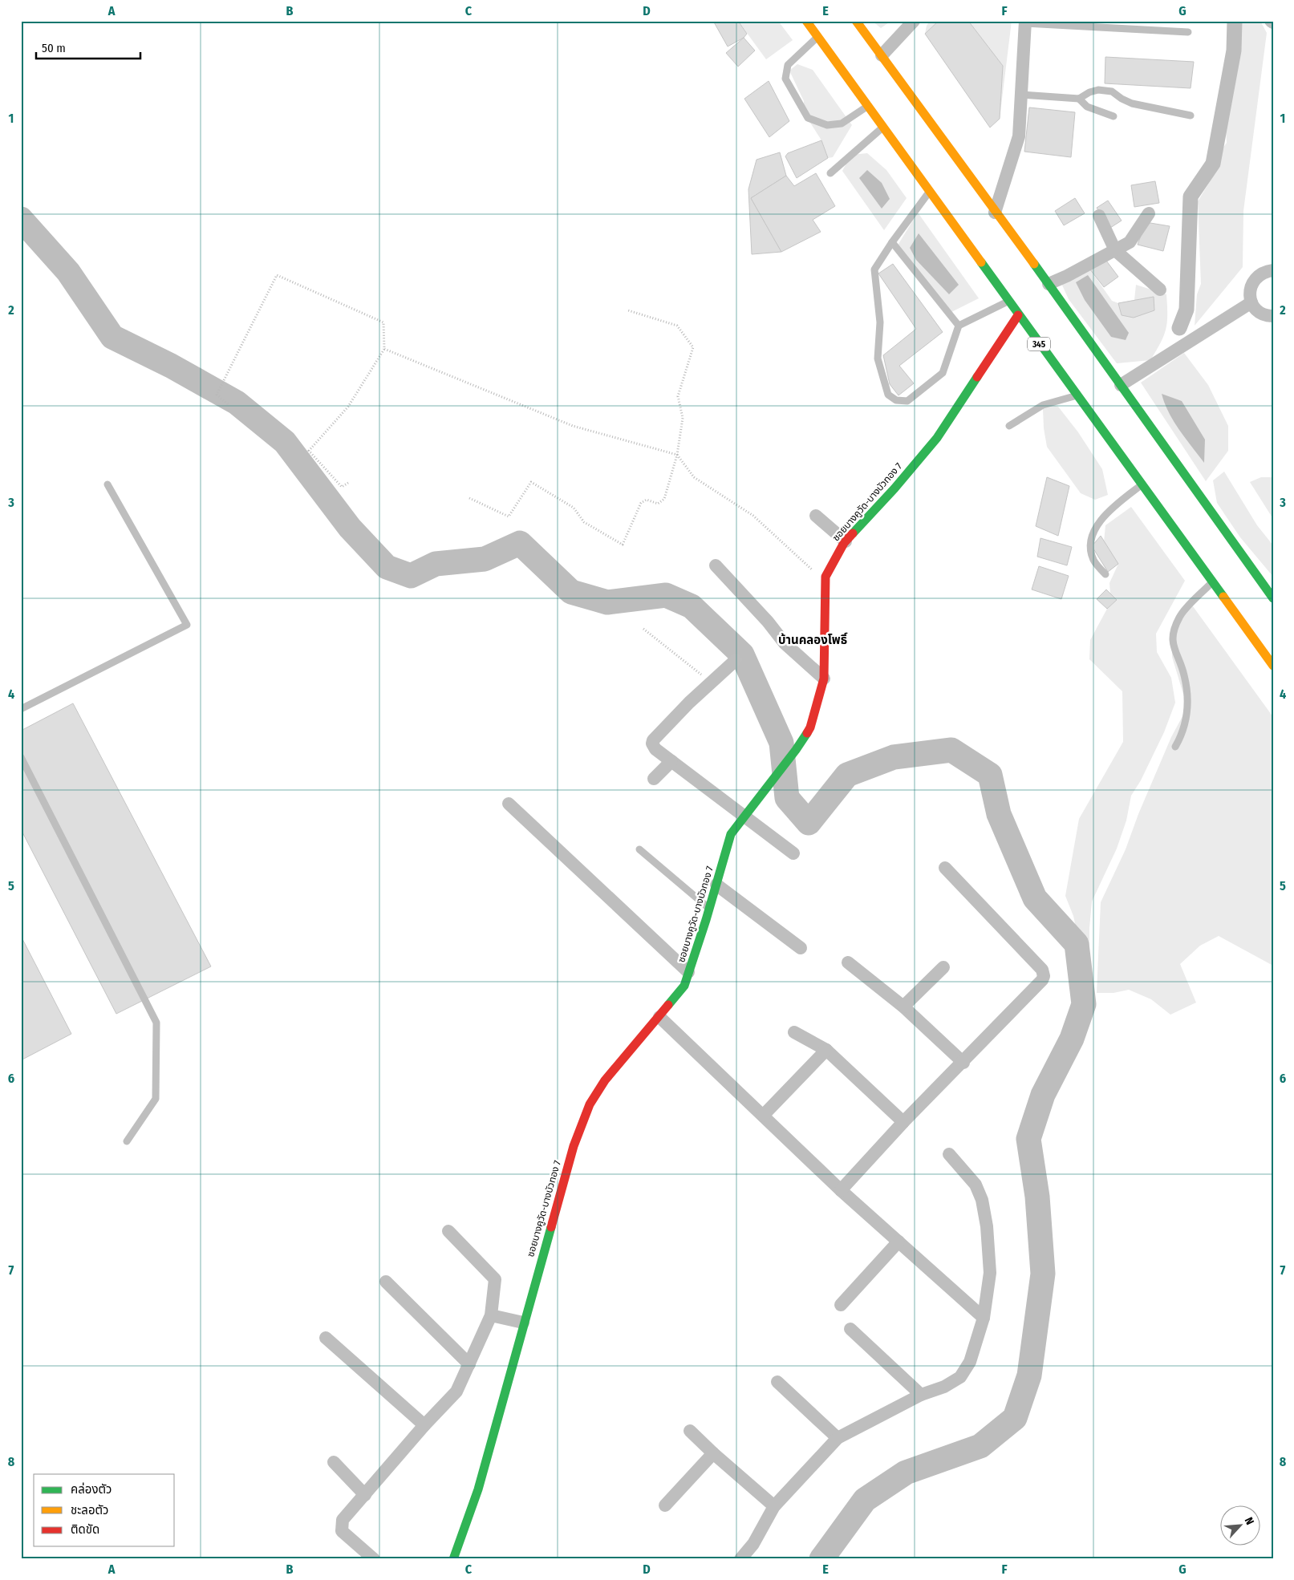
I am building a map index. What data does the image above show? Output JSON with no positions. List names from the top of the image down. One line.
{"streets":{"main road":["345","ซอยบางคูวัด-บางบัวทอง 7"]},"crossings":[["345","ซอยบางคูวัด-บางบัวทอง 7"]],"districts":["บ้านคลองโพธิ์"],"legend":["คล่องตัว","ชะลอตัว","ติดขัด"],"scale_bar":"50 m","north":"top right","grid":{"columns":["A","B","C","D","E","F","G"],"rows":["1","2","3","4","5","6","7","8"]}}
